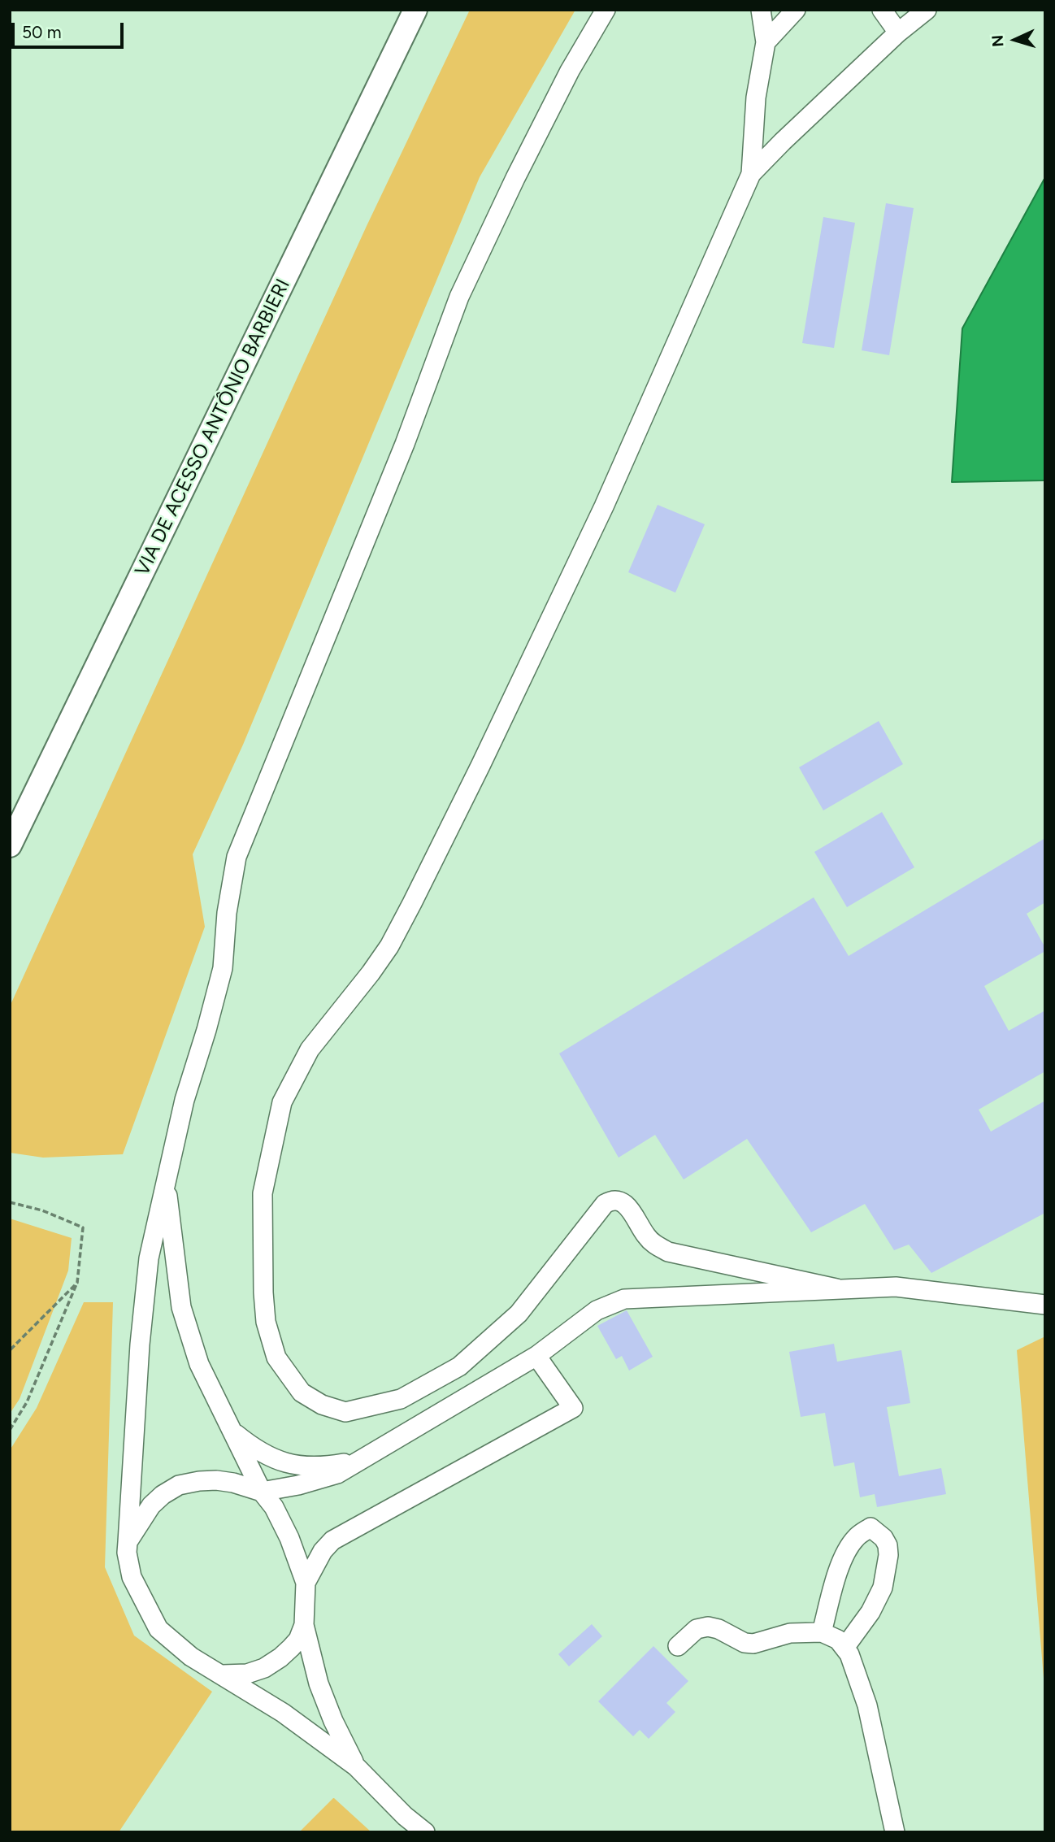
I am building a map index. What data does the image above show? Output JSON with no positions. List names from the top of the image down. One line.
{"streets":{"main road":["VIA DE ACESSO ANTÔNIO BARBIERI"]},"scale_bar":"50 m","north":"left"}
